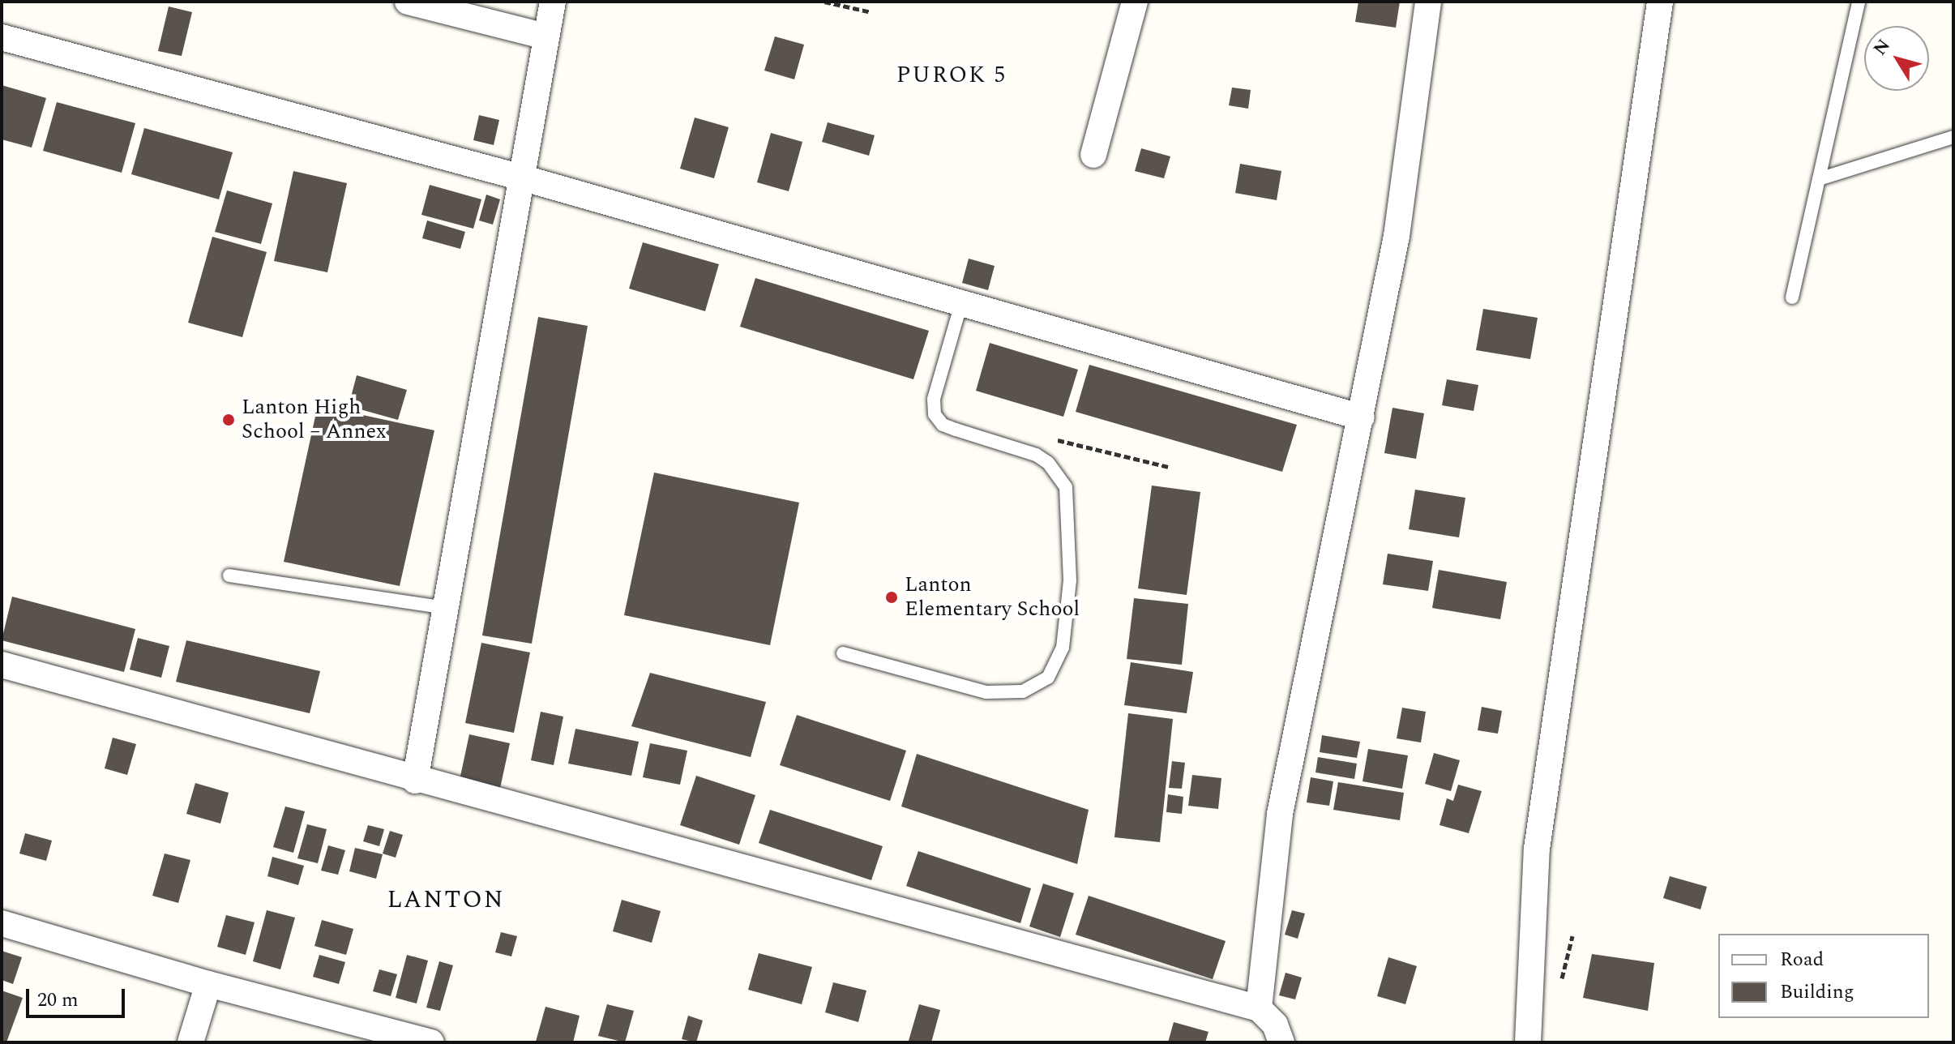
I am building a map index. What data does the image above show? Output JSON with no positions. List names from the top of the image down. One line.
{"districts":["PUROK 5","LANTON"],"places":["Lanton High School – Annex","Lanton Elementary School"],"legend":["Road","Building"],"scale_bar":"20 m","north":"top left"}
